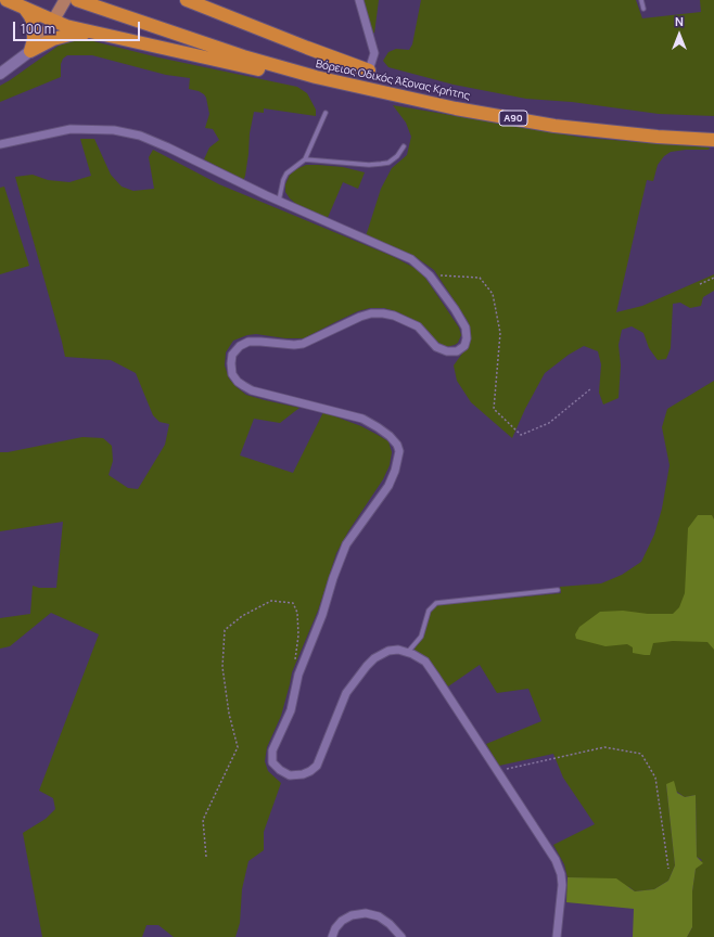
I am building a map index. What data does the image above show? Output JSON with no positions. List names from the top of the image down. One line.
{"streets":{"highway":["Βόρειος Οδικός Άξονας Κρήτης","Α90"]},"scale_bar":"100 m","north":"top"}
